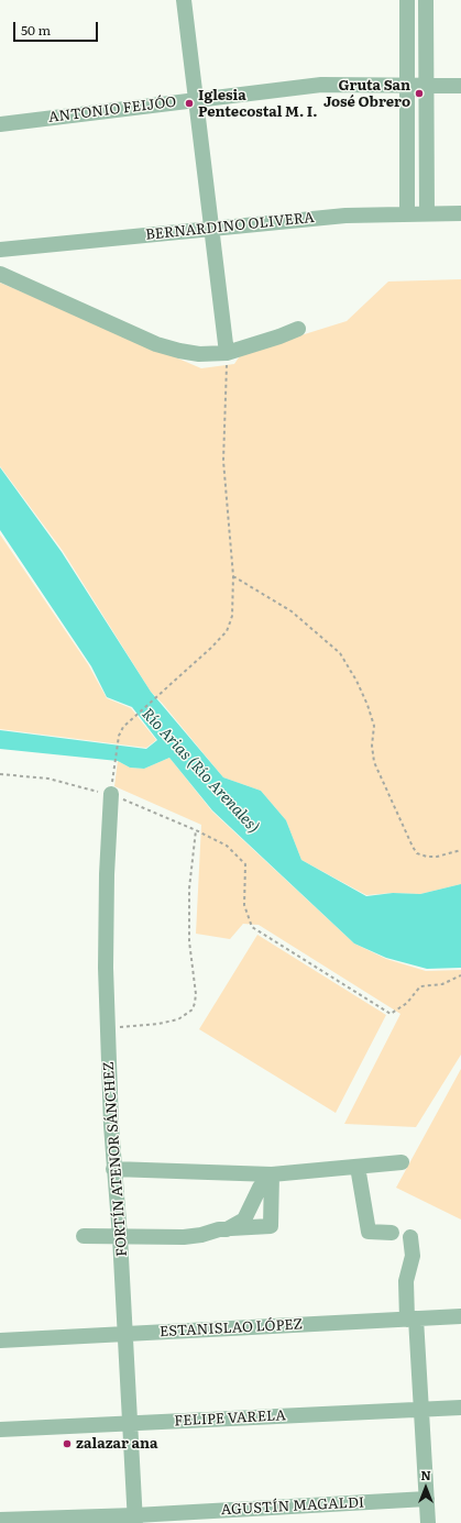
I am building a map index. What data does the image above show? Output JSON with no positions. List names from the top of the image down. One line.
{"streets":{"street":["ANTONIO FEIJÓO","BERNARDINO OLIVERA","FORTÍN ATENOR SÁNCHEZ","ESTANISLAO LÓPEZ","FELIPE VARELA","AGUSTÍN MAGALDI"]},"crossings":[["FORTÍN ATENOR SÁNCHEZ","ESTANISLAO LÓPEZ"],["FORTÍN ATENOR SÁNCHEZ","FELIPE VARELA"],["FORTÍN ATENOR SÁNCHEZ","AGUSTÍN MAGALDI"]],"water":["Río Arias (Río Arenales)"],"places":["Gruta San José Obrero","Iglesia Pentecostal M. I.","zalazar ana"],"scale_bar":"50 m","north":"top"}
